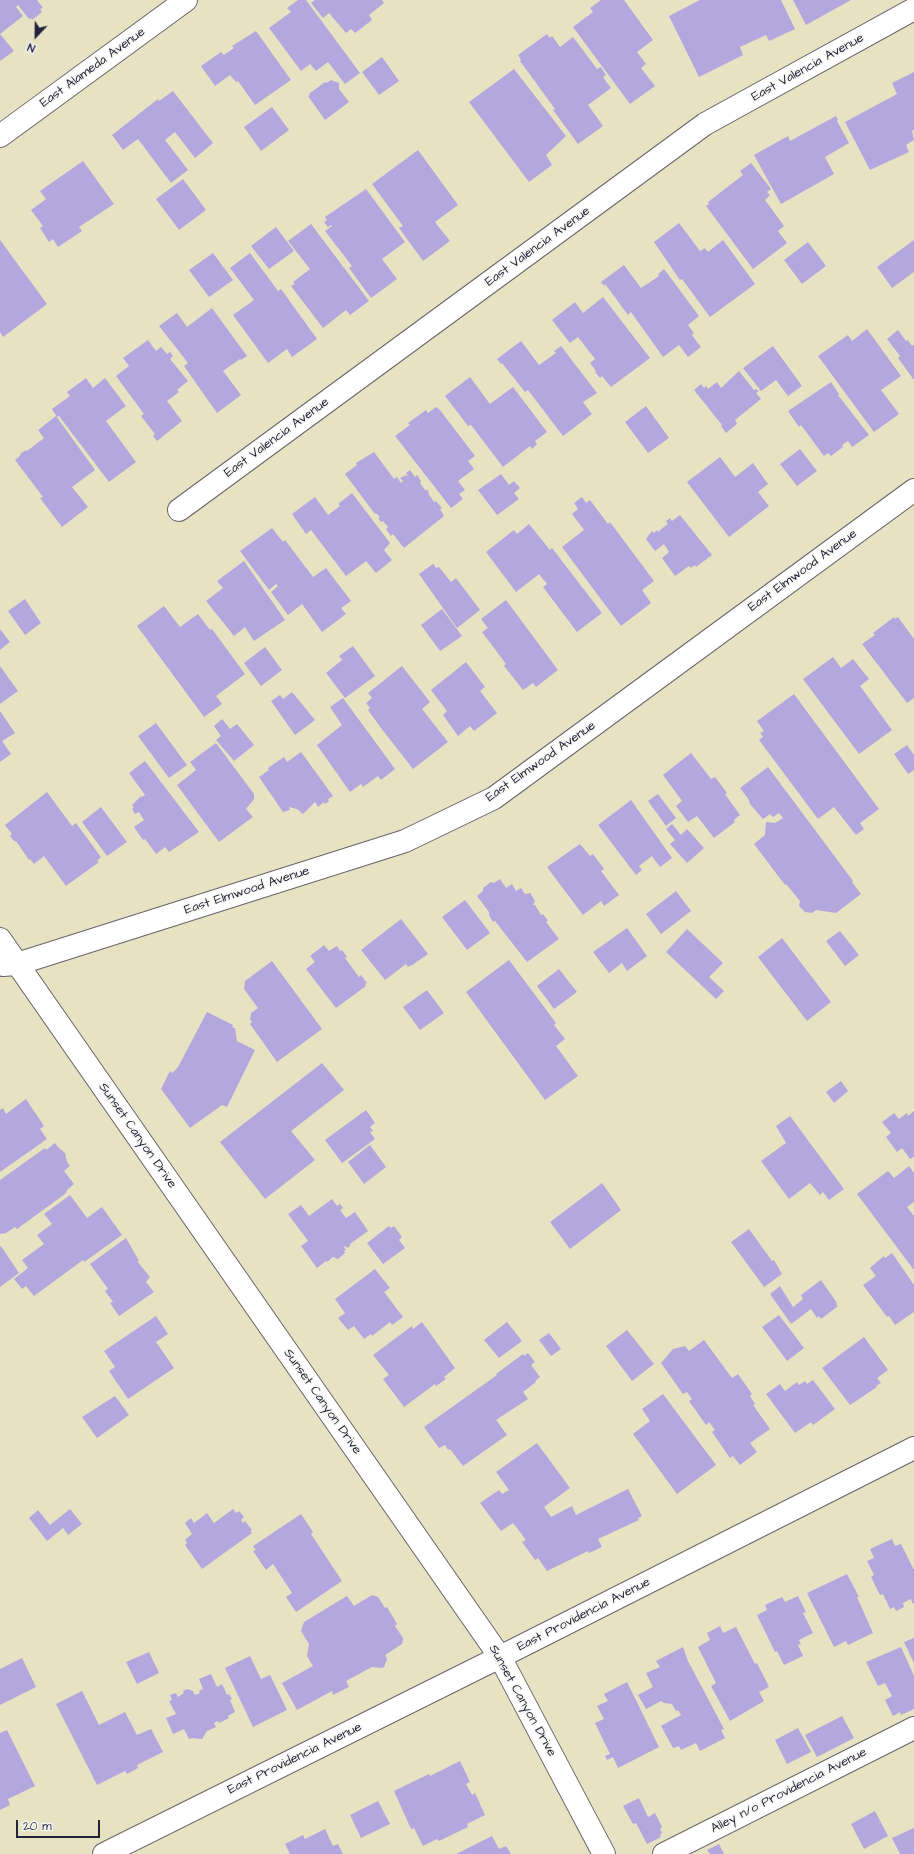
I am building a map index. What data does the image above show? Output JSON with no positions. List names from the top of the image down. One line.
{"streets":{"street":["East Alameda Avenue","East Valencia Avenue","East Elmwood Avenue","Sunset Canyon Drive","East Providencia Avenue","Alley n/o Providencia Avenue"]},"crossings":[["East Elmwood Avenue","Sunset Canyon Drive"],["Sunset Canyon Drive","East Providencia Avenue"]],"scale_bar":"20 m","north":"bottom"}
